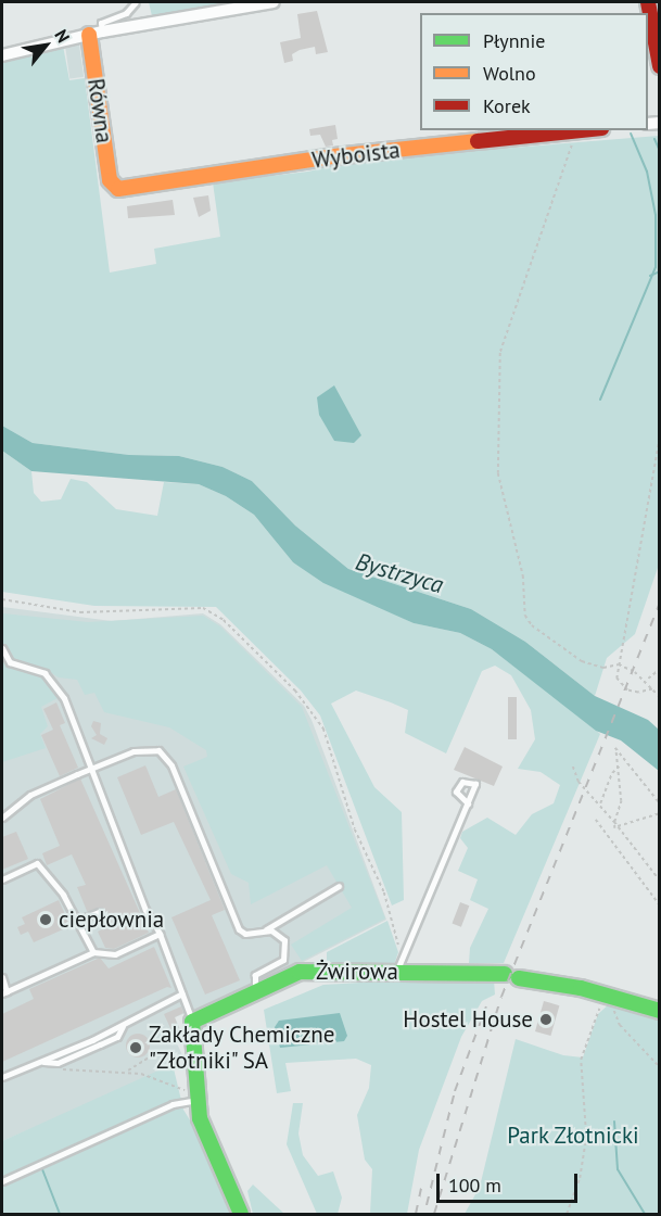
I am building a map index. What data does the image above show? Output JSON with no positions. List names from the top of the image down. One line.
{"streets":{"street":["Równa","Wyboista","Żwirowa"]},"crossings":[["Równa","Wyboista"]],"water":["Bystrzyca"],"parks":["Park Złotnicki"],"places":["ciepłownia","Hostel House","Zakłady Chemiczne \"Złotniki\" SA"],"legend":["Płynnie","Wolno","Korek"],"scale_bar":"100 m","north":"top right"}
